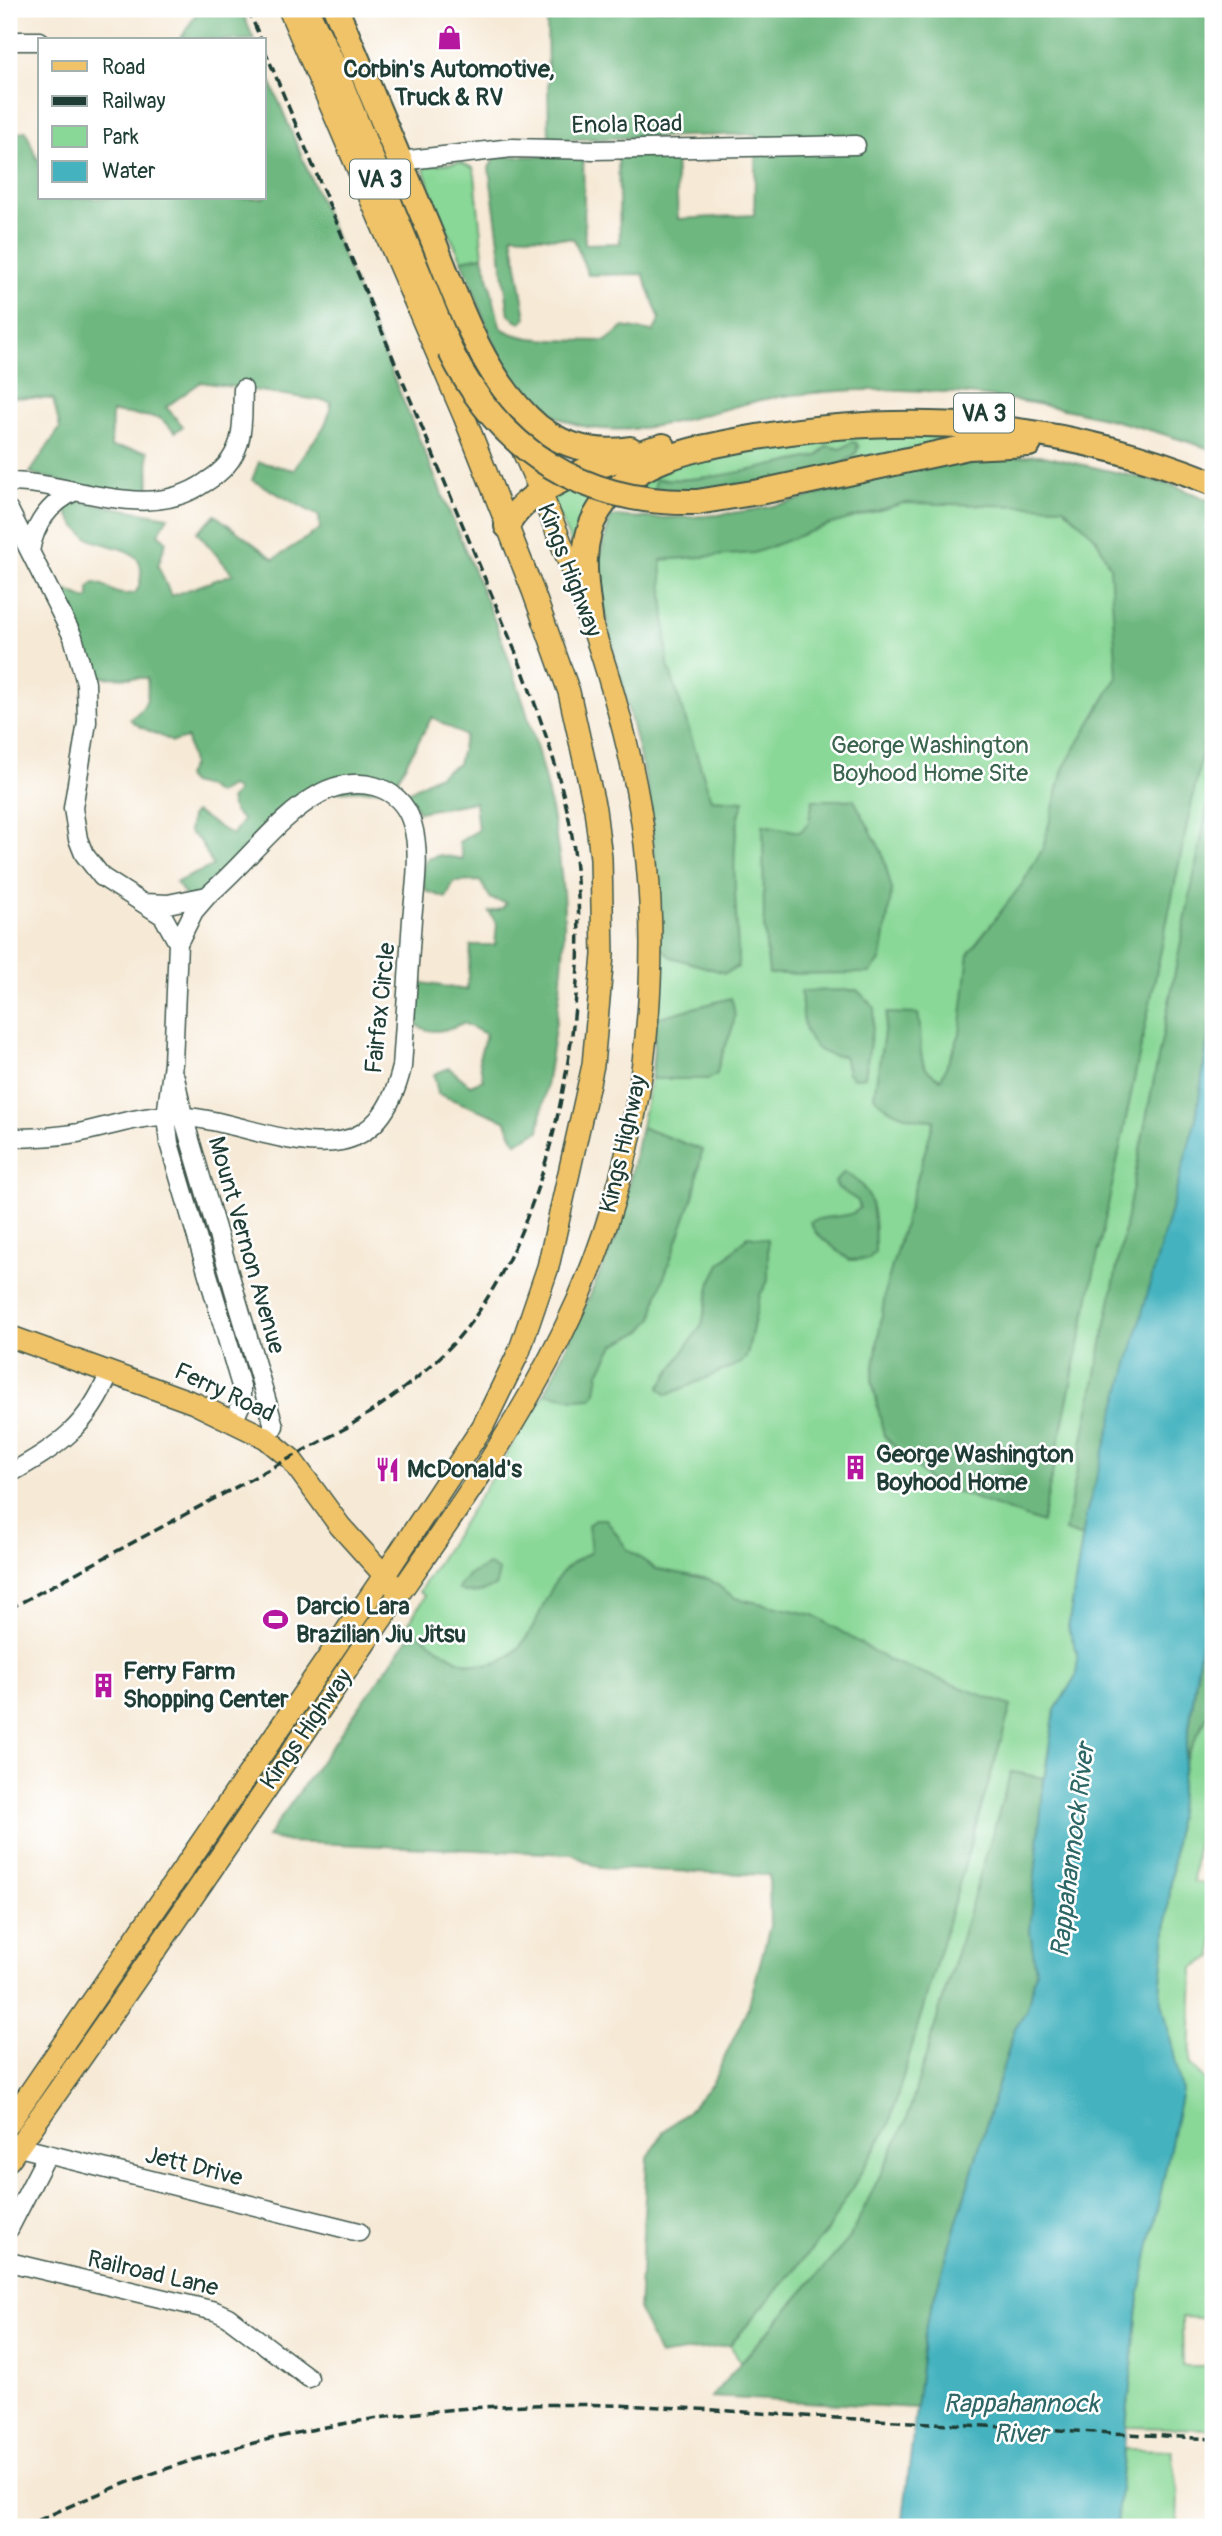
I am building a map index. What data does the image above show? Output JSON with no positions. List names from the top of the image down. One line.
{"streets":{"highway":["VA 3","Kings Highway"],"main road":["Ferry Road"],"street":["Enola Road","Fairfax Circle","Mount Vernon Avenue","Jett Drive","Railroad Lane"]},"crossings":[["Enola Road","Kings Highway"],["VA 3","Kings Highway"],["Kings Highway","Ferry Road"],["Kings Highway","Jett Drive"],["Fairfax Circle","Mount Vernon Avenue"],["Mount Vernon Avenue","Ferry Road"]],"water":["Rappahannock River"],"parks":["George Washington Boyhood Home Site"],"places":{"shop":["Corbin's Automotive, Truck & RV"],"building":["George Washington Boyhood Home","Ferry Farm Shopping Center"],"restaurant":["McDonald's"],"sports":["Darcio Lara Brazilian Jiu Jitsu"]},"legend":["Road","Railway","Park","Water"]}
